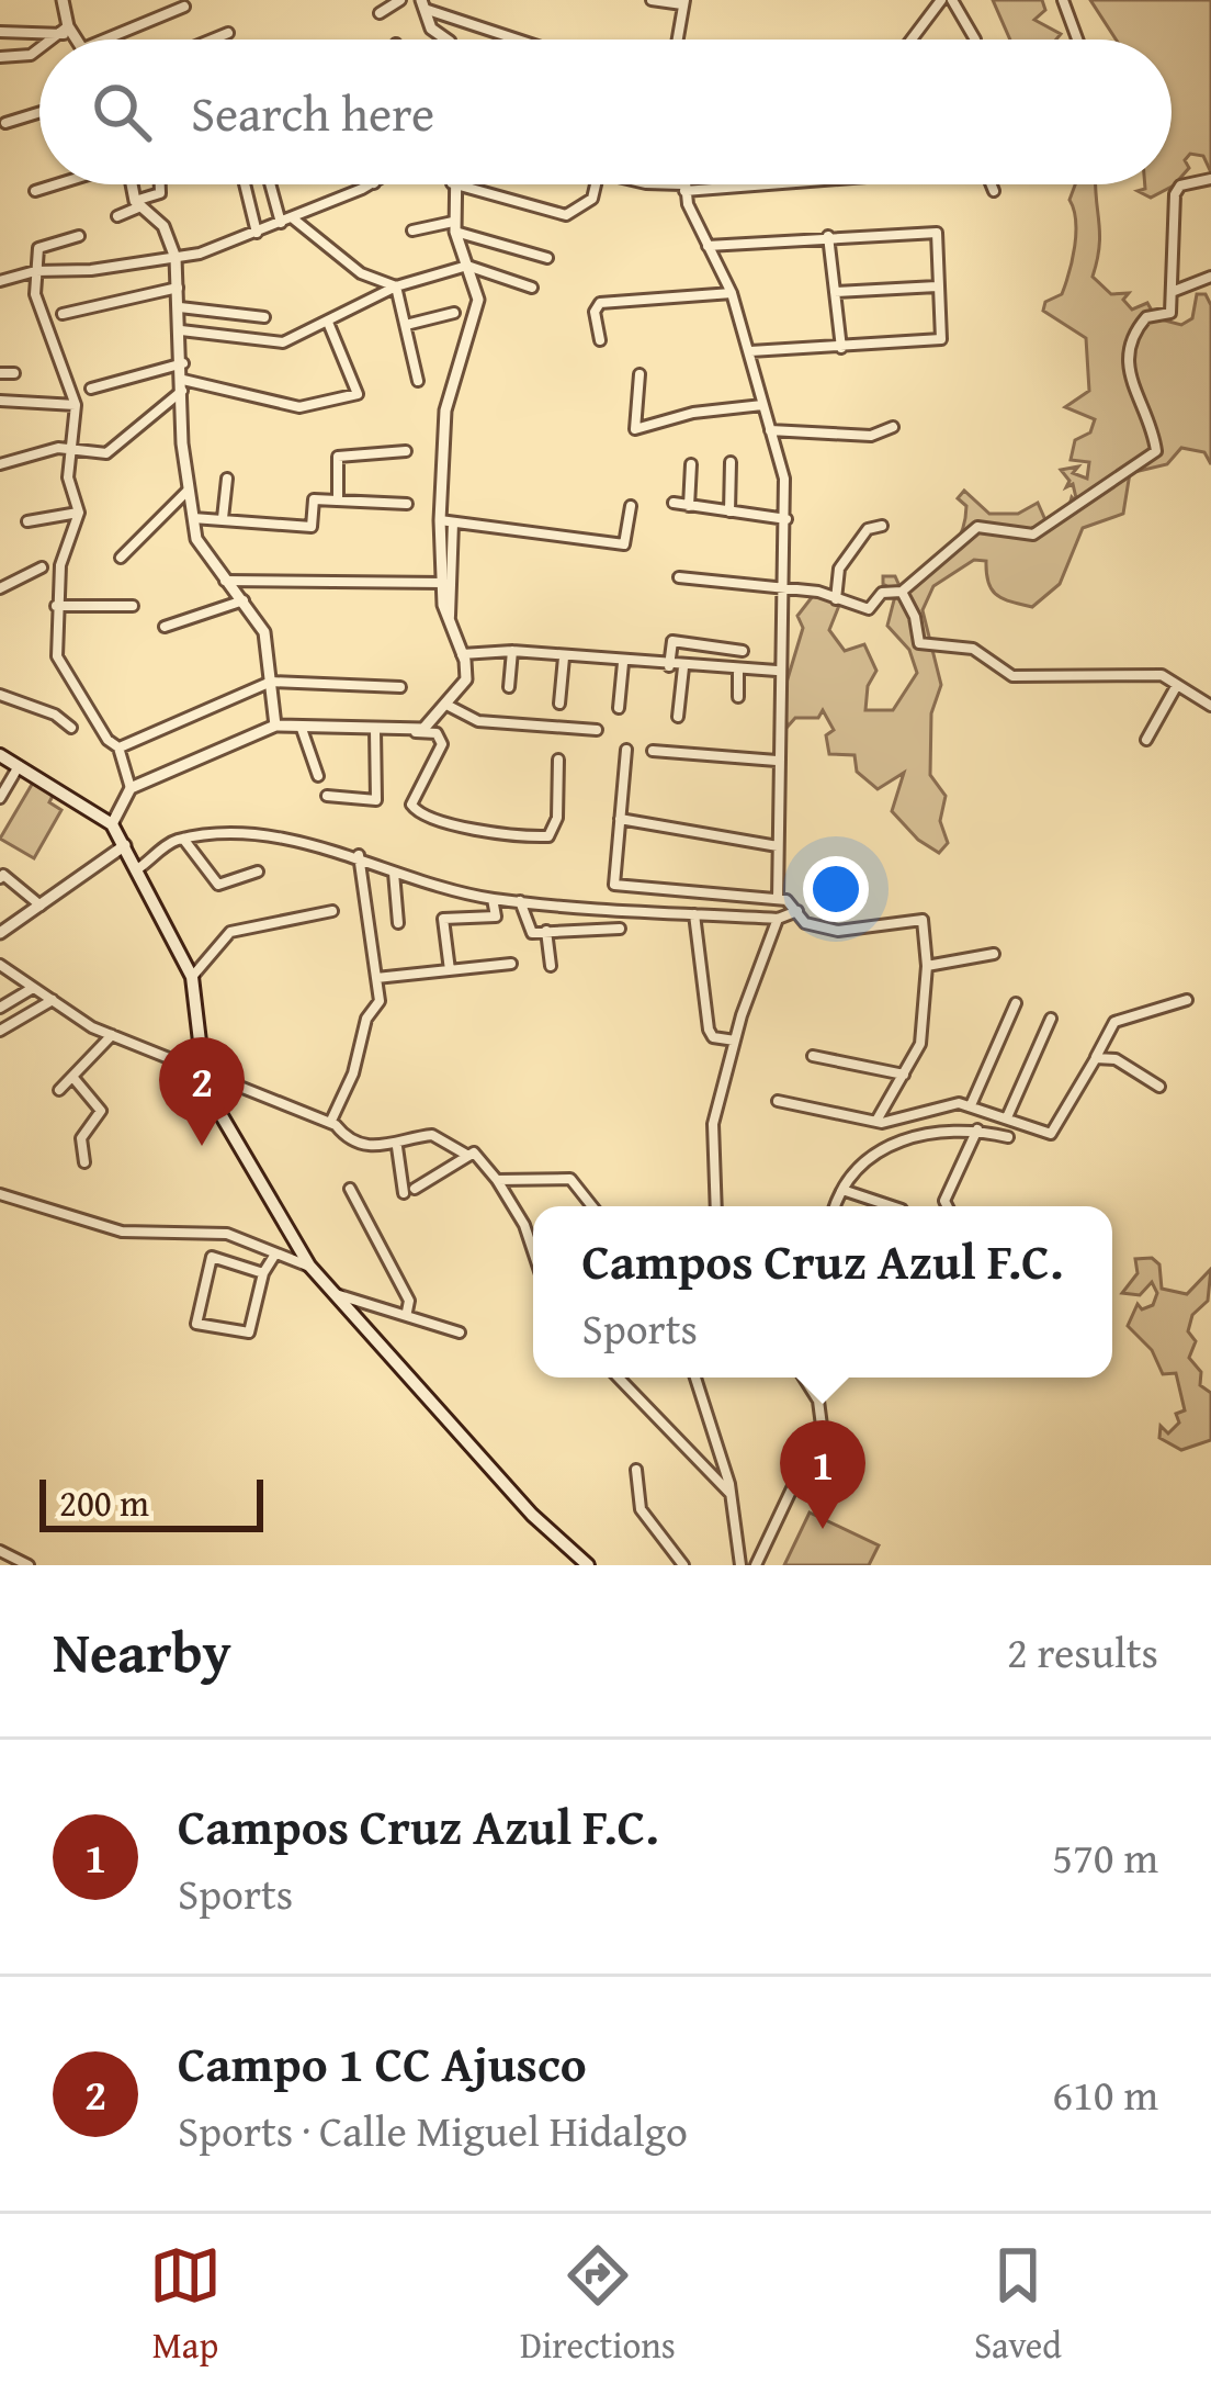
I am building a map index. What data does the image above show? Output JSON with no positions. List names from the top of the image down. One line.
{"scale_bar":"200 m","page":{"search":"Search here","pins":["2","1"],"popup":["Campos Cruz Azul F.C.","Sports"],"scale":"200 m","heading":["Nearby","2 results"],"list":[{"mark":"1","name":"Campos Cruz Azul F.C.","note":"Sports","value":"570 m"},{"mark":"2","name":"Campo 1 CC Ajusco","note":"Sports · Calle Miguel Hidalgo","value":"610 m"}],"nav":["Map","Directions","Saved"]}}
